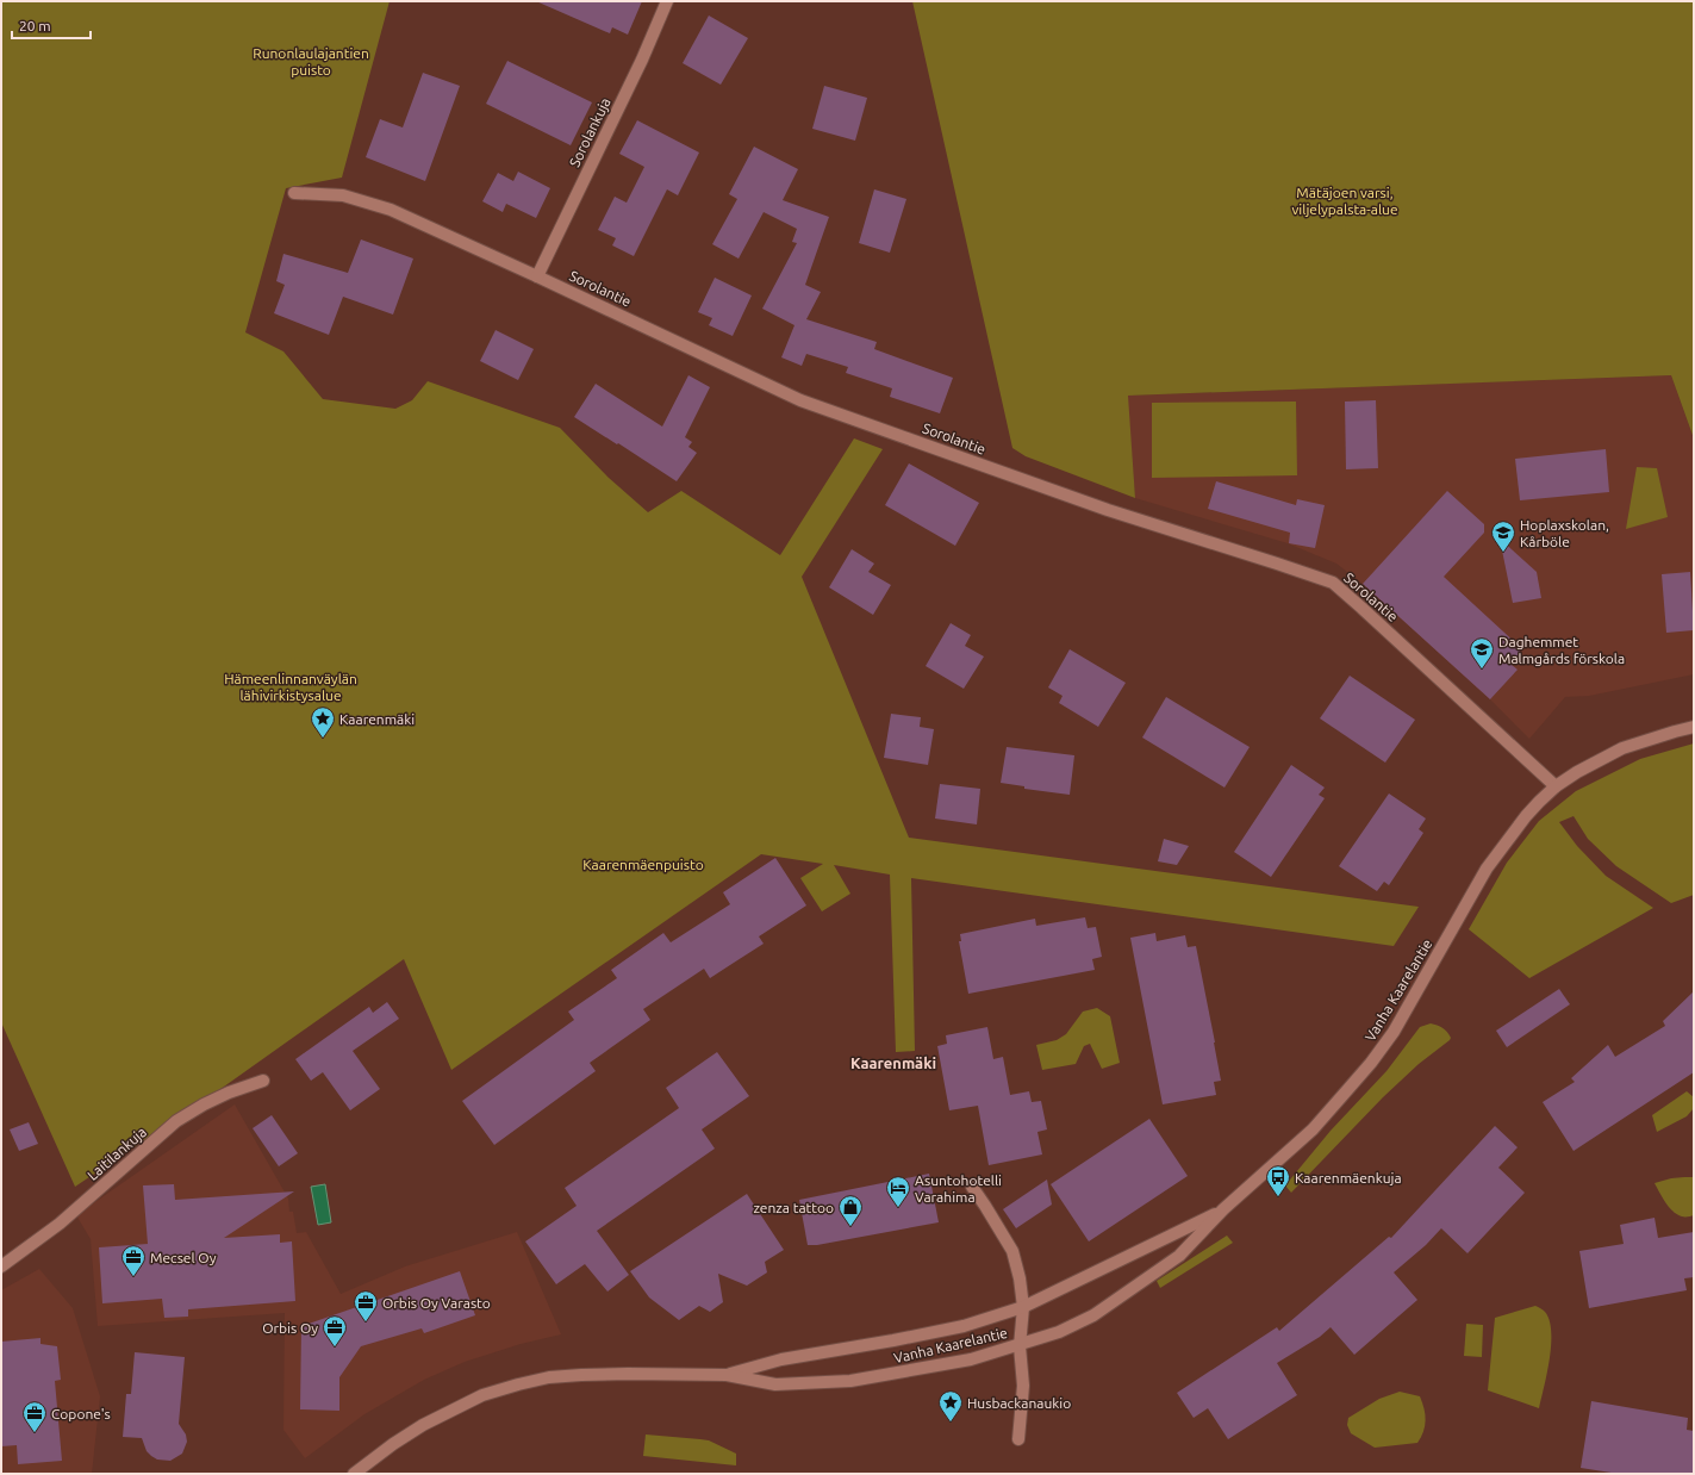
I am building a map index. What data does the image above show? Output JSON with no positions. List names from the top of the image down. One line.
{"streets":{"street":["Sorolankuja","Sorolantie","Vanha Kaarelantie","Laitilankuja"]},"crossings":[["Sorolankuja","Sorolantie"],["Sorolantie","Vanha Kaarelantie"]],"districts":["Kaarenmäki"],"parks":["Runonlaulajantien puisto","Mätäjoen varsi, viljelypalsta-alue","Hämeenlinnanväylän lähivirkistysalue","Kaarenmäenpuisto"],"places":{"school or university":["Hoplaxskolan, Kårböle","Daghemmet Malmgårds förskola"],"place":["Kaarenmäki","Husbackanaukio"],"bus stop":["Kaarenmäenkuja"],"hotel":["Asuntohotelli Varahima"],"shop":["zenza tattoo"],"office":["Mecsel Oy","Orbis Oy Varasto","Orbis Oy","Copone's"]},"scale_bar":"20 m"}
